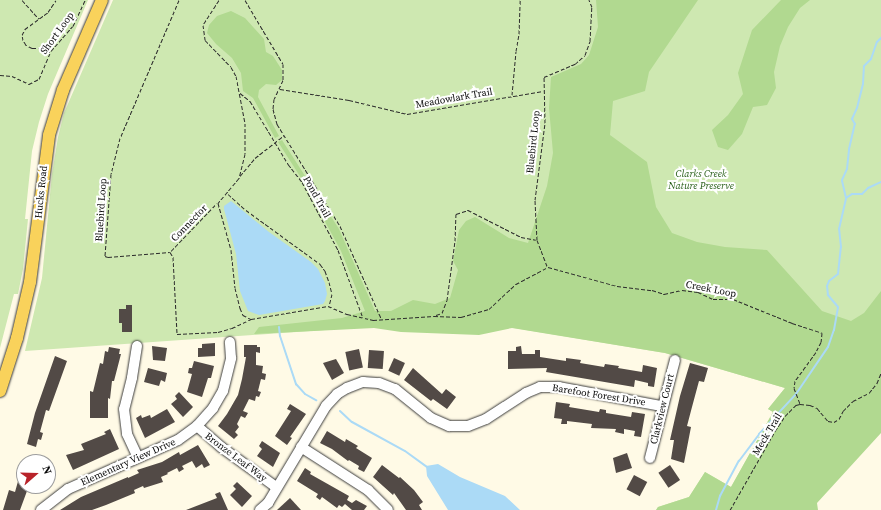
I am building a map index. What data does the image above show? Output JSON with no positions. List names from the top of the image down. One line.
{"streets":{"main road":["Hucks Road"],"street":["Barefoot Forest Drive","Clarkview Court","Bronze Leaf Way","Elementary View Drive"],"path":["Short Loop","Meadowlark Trail","Bluebird Loop","Pond Trail","Connector","Creek Loop","Meck Trail"]},"crossings":[["Meadowlark Trail","Pond Trail"],["Bluebird Loop","Connector"],["Bluebird Loop","Creek Loop"],["Creek Loop","Meck Trail"],["Barefoot Forest Drive","Clarkview Court"],["Bronze Leaf Way","Elementary View Drive"]],"parks":["Clarks Creek Nature Preserve"],"north":"right"}
